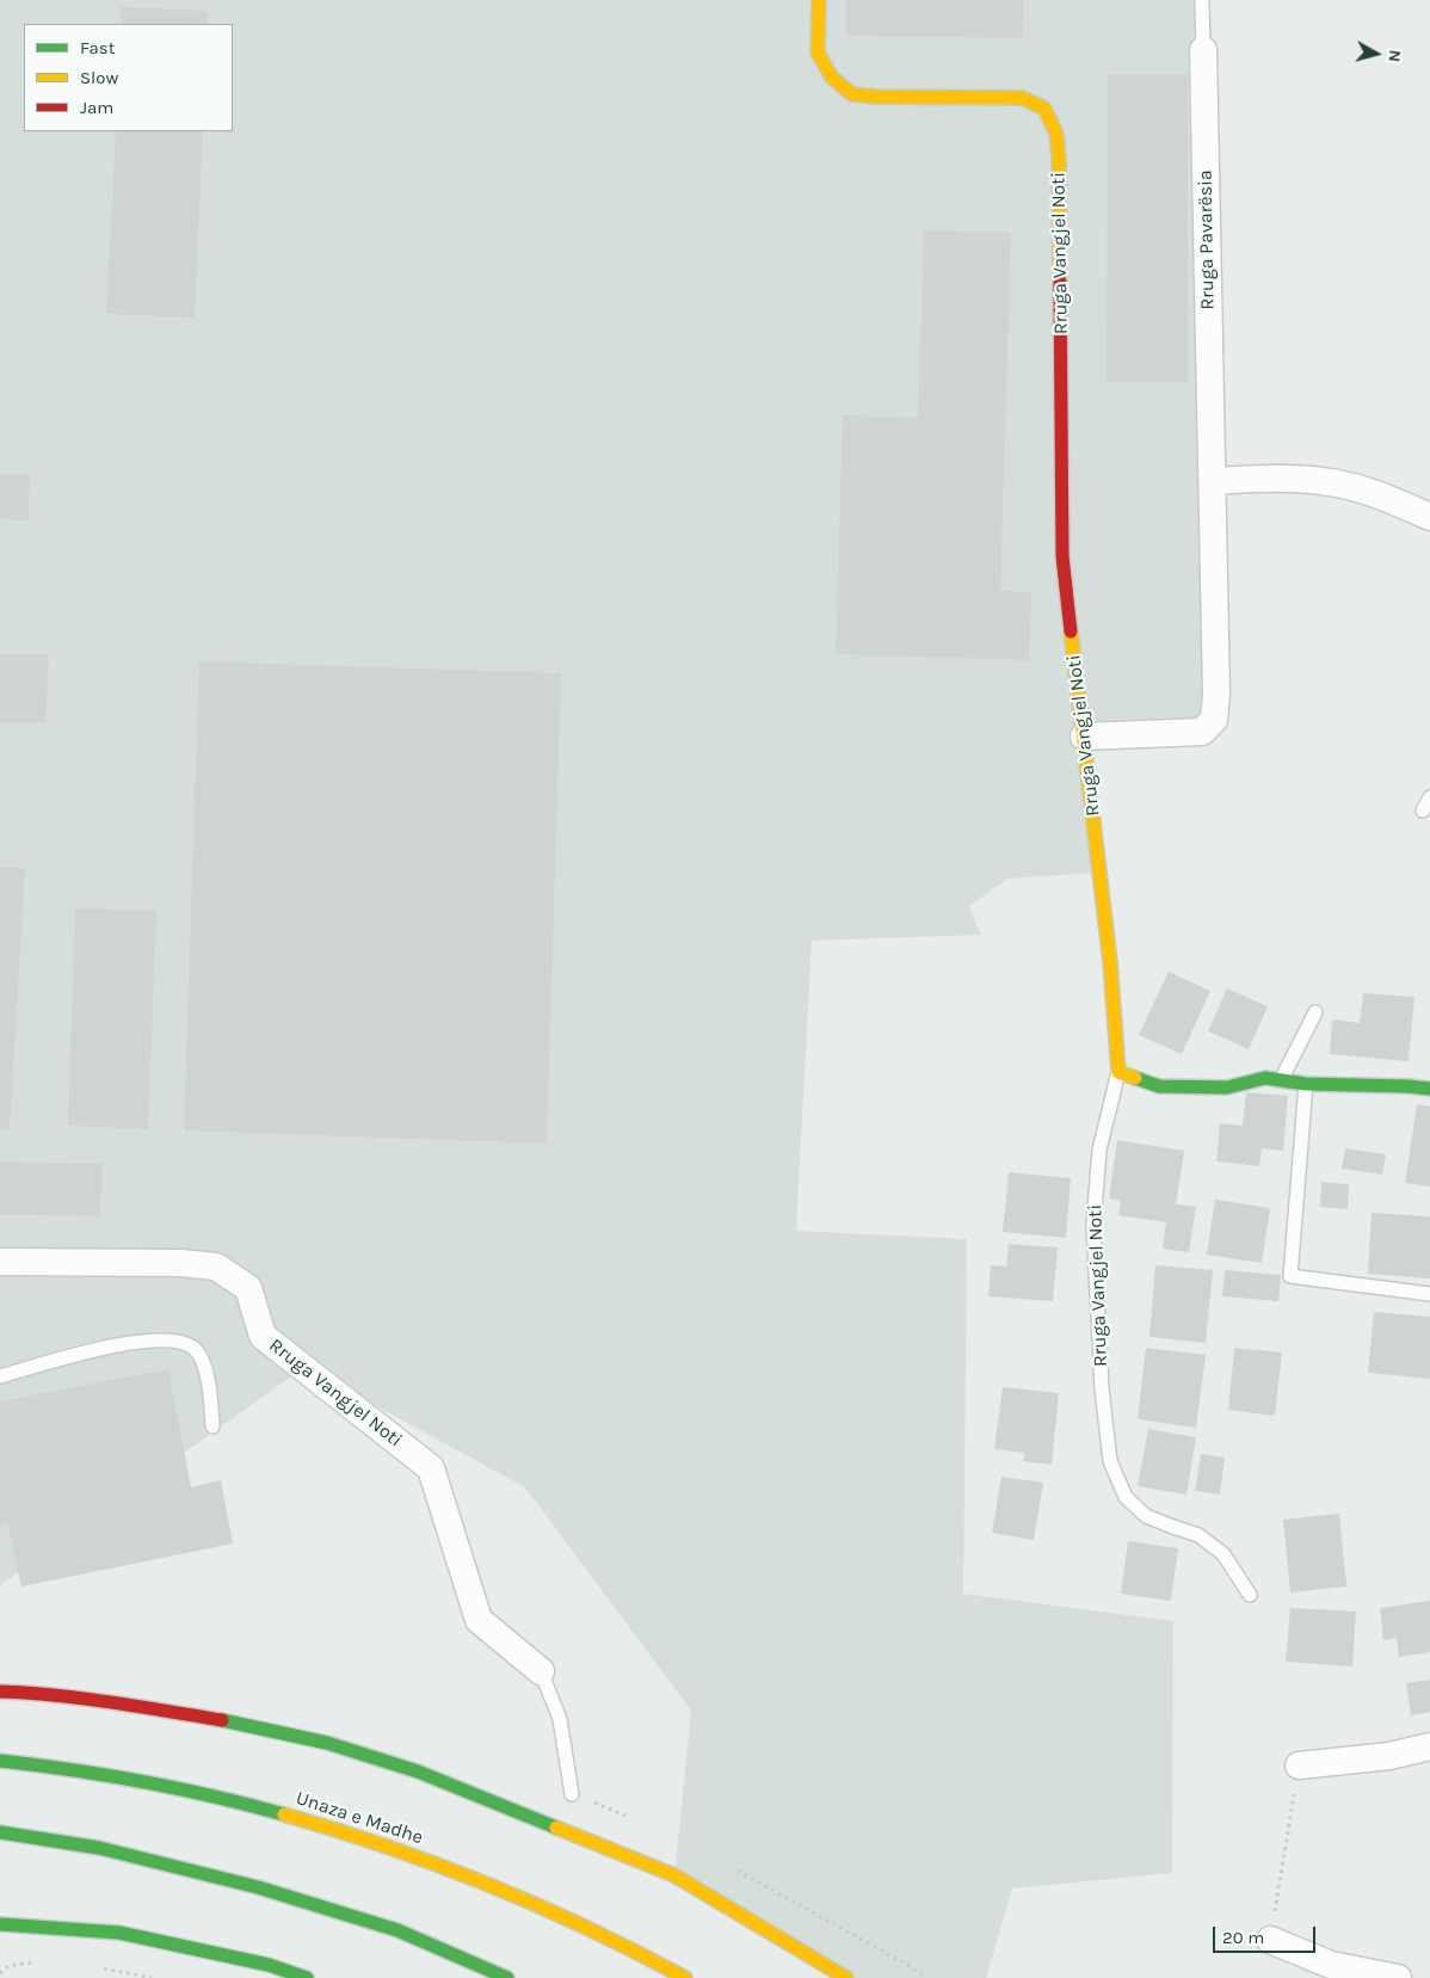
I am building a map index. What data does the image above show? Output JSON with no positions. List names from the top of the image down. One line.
{"streets":{"main road":["Rruga Vangjel Noti","Unaza e Madhe"],"street":["Rruga Pavarësia"]},"crossings":[["Rruga Pavarësia","Rruga Vangjel Noti"]],"legend":["Fast","Slow","Jam"],"scale_bar":"20 m","north":"right"}
